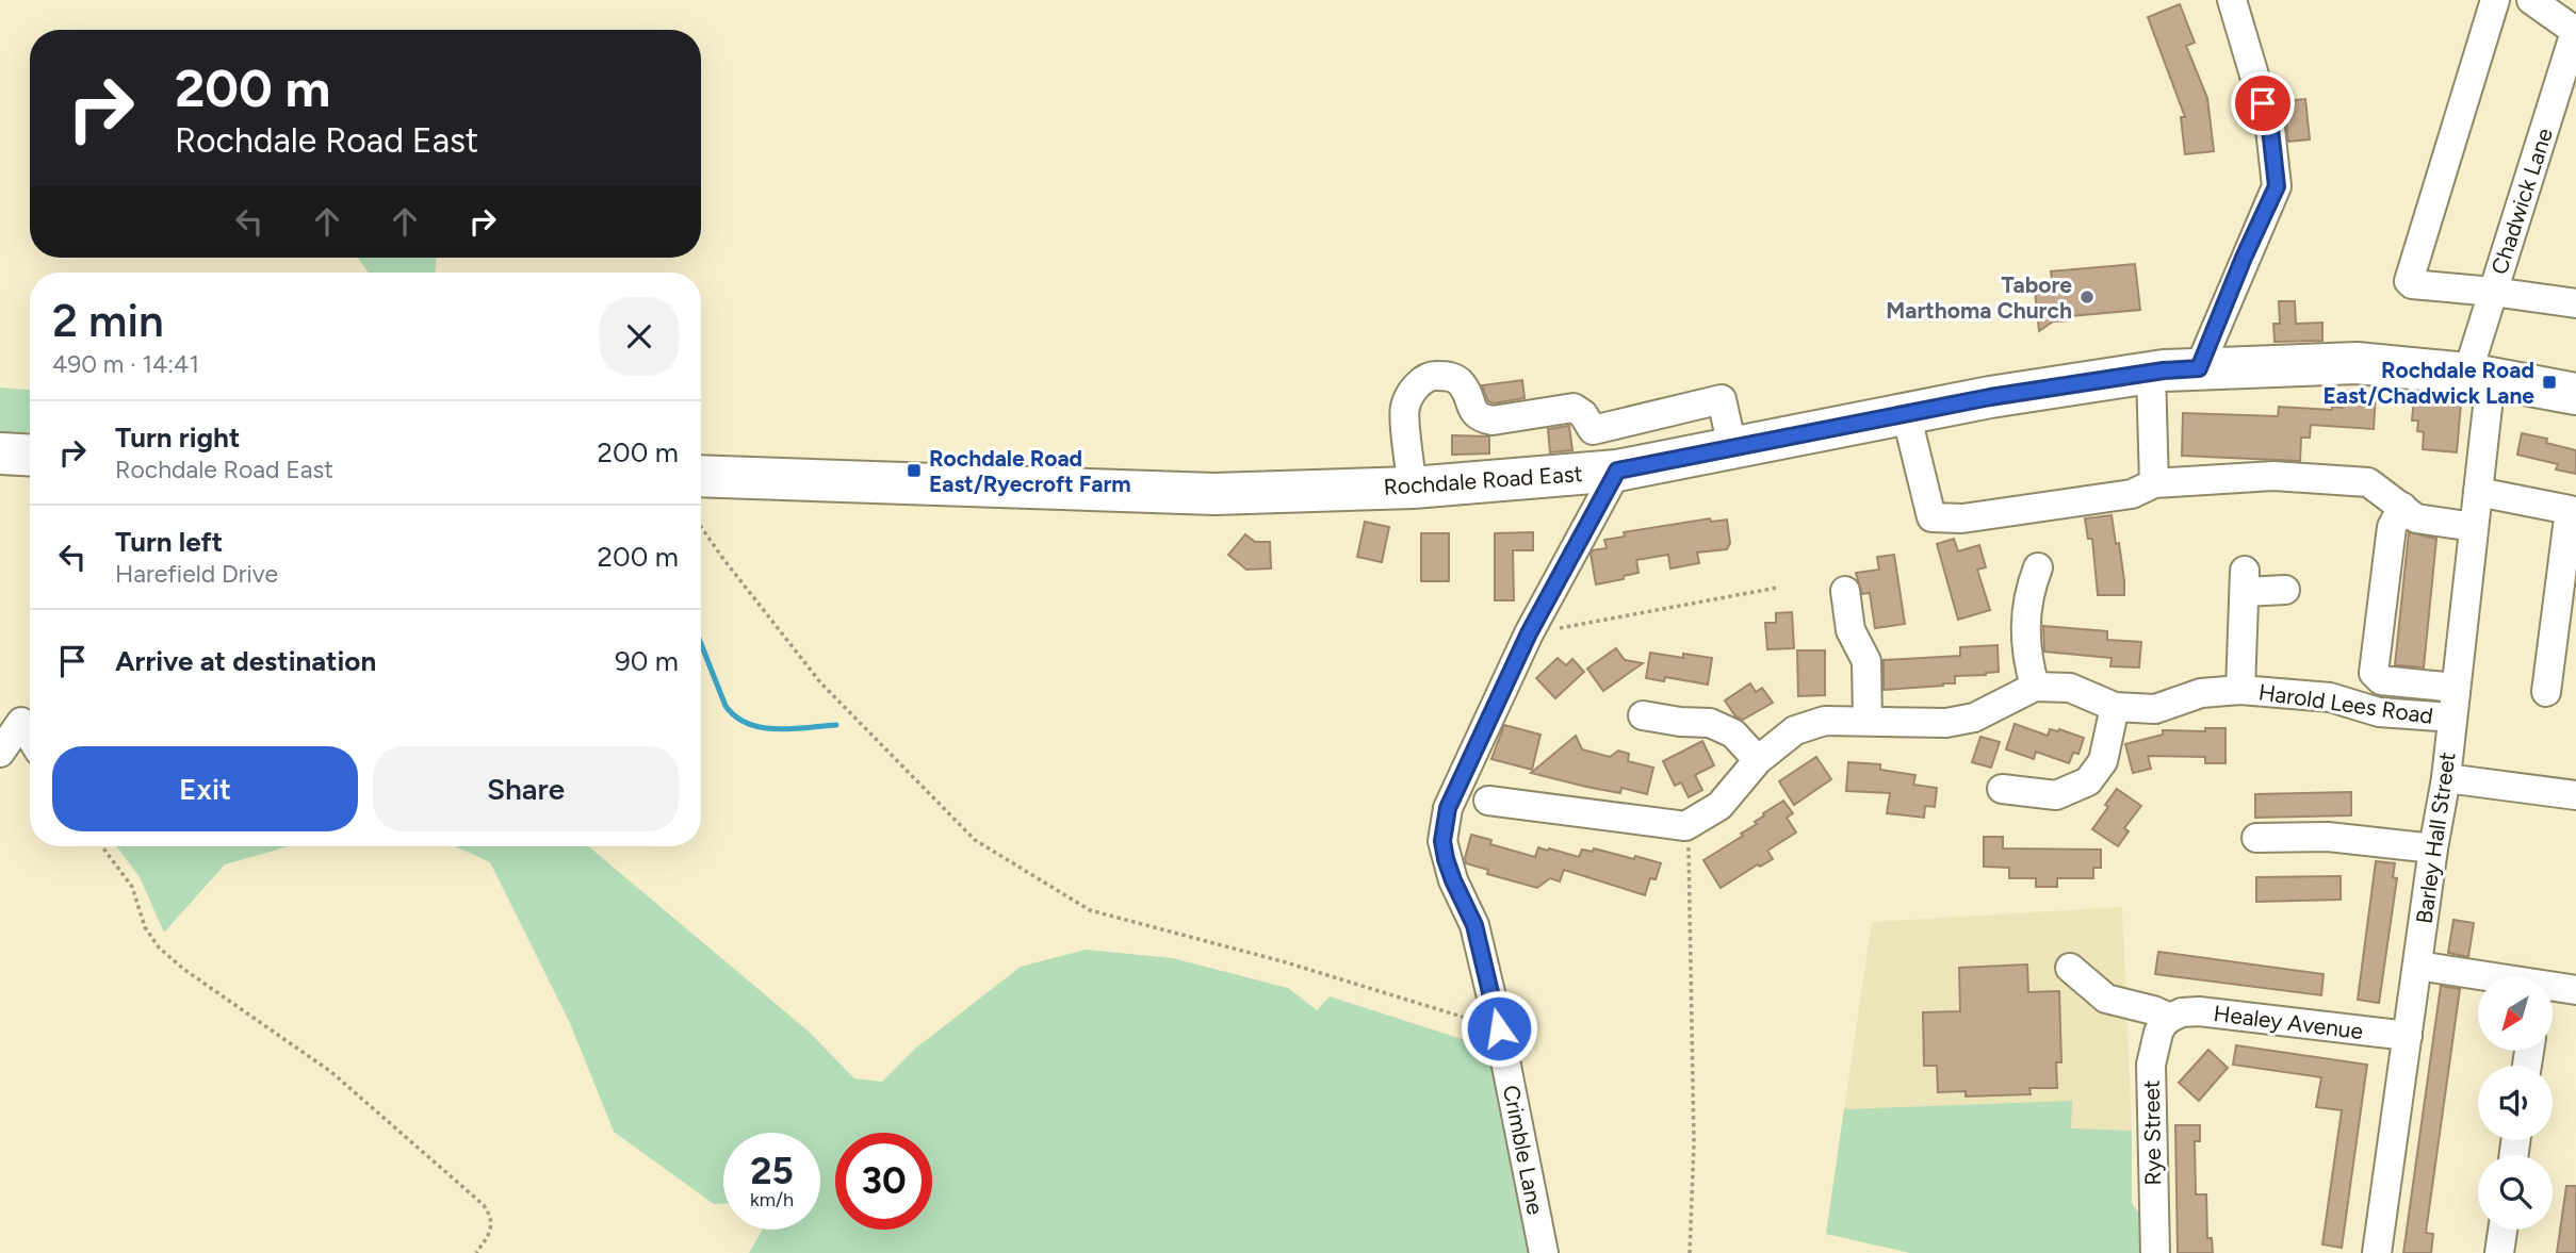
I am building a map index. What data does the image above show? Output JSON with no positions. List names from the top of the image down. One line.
{"streets":{"highway":["Rochdale Road East"],"street":["Chadwick Lane","Harold Lees Road","Barley Hall Street","Healey Avenue","Rye Street","Crimble Lane"]},"crossings":[["Chadwick Lane","Rochdale Road East"],["Chadwick Lane","Barley Hall Street"],["Rochdale Road East","Barley Hall Street"],["Rochdale Road East","Crimble Lane"],["Harold Lees Road","Barley Hall Street"],["Barley Hall Street","Healey Avenue"],["Healey Avenue","Rye Street"]],"places":{"other":["Tabore Marthoma Church"],"transit":["Rochdale Road East/Chadwick Lane","Rochdale Road East/Ryecroft Farm"]},"north":"bottom left","page":{"turn":["200 m","Rochdale Road East"],"heading":["2 min","490 m · 14:41"],"list":[{"name":"Turn right","note":"Rochdale Road East","value":"200 m"},{"name":"Turn left","note":"Harefield Drive","value":"200 m"},{"name":"Arrive at destination","value":"90 m"}],"buttons":["Exit","Share"],"speed":"25 km/h","limit":"30"}}
